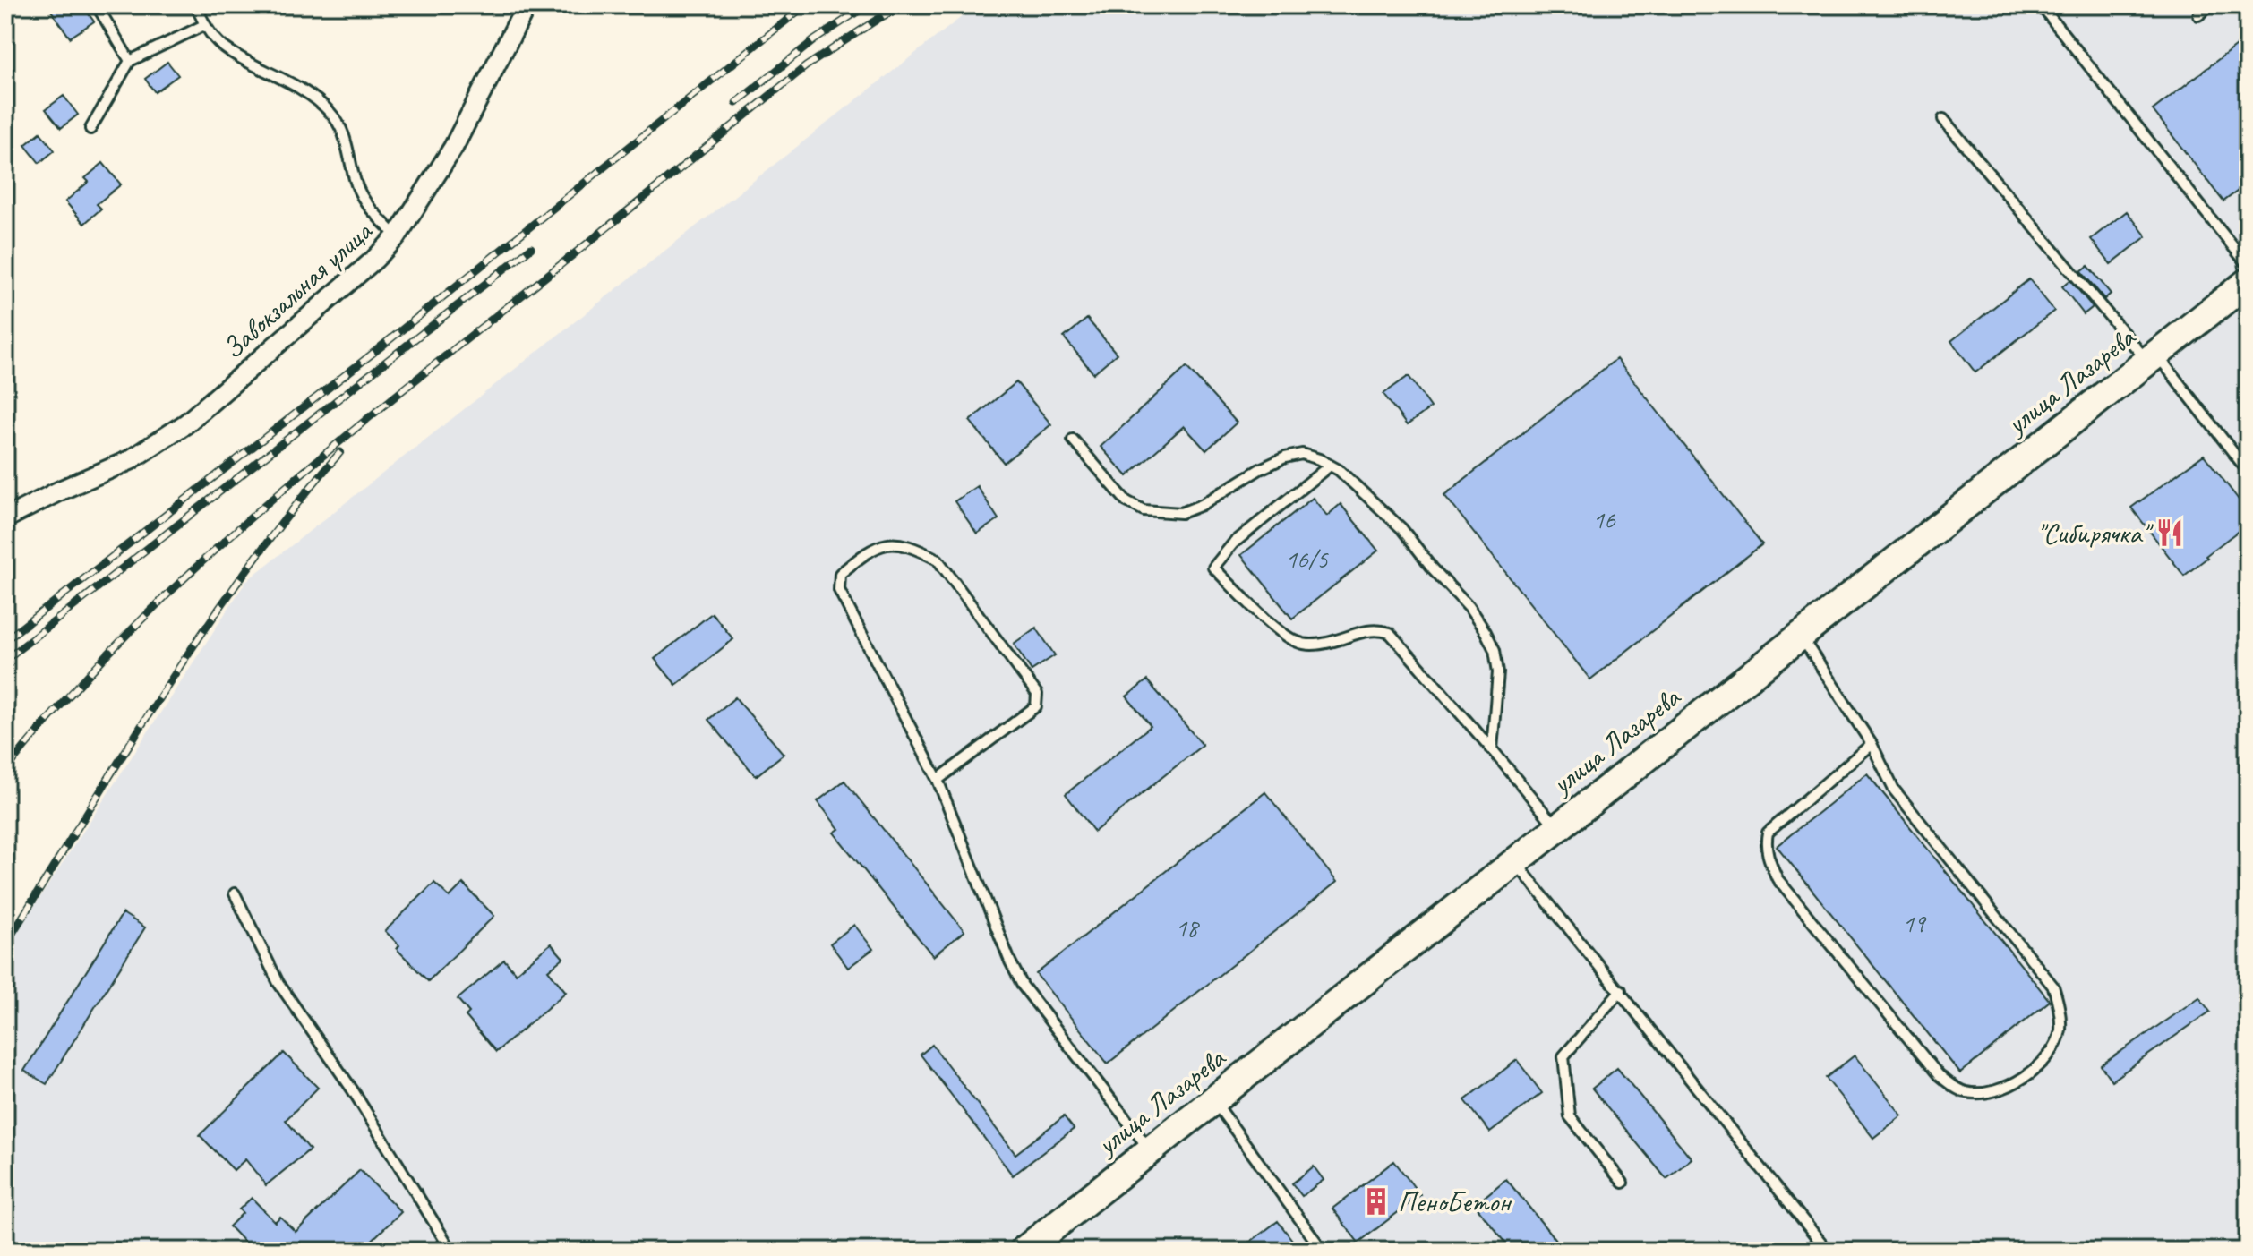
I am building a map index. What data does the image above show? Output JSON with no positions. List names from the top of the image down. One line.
{"streets":{"main road":["улица Лазарева"],"street":["Завокзальная улица"]},"places":{"restaurant":["\"Сибирячка\""],"building":["ПеноБетон"]},"house_numbers":["16","16/5","19","18"]}
